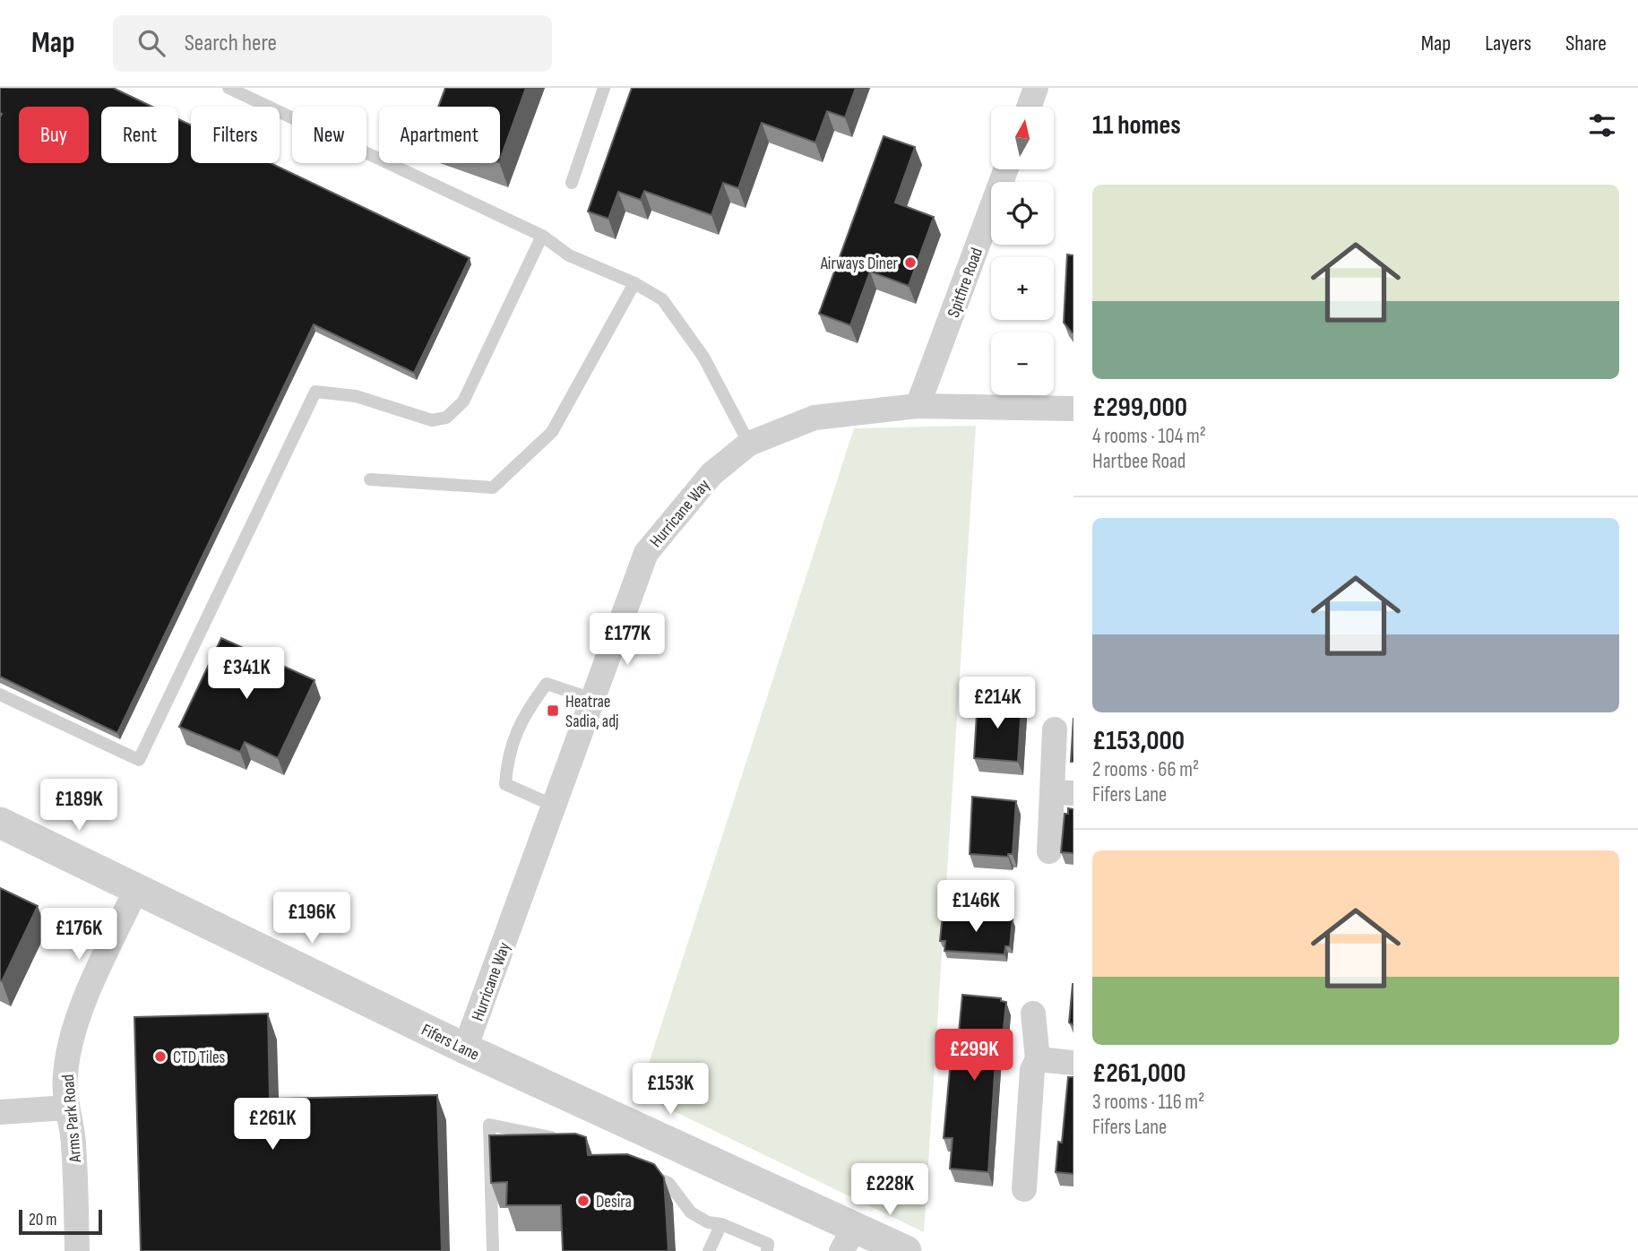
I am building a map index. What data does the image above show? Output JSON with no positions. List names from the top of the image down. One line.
{"streets":{"street":["Spitfire Road","Hurricane Way","Fifers Lane","Arms Park Road"]},"crossings":[["Spitfire Road","Hurricane Way"],["Hurricane Way","Fifers Lane"],["Fifers Lane","Arms Park Road"]],"places":{"other":["Airways Diner","CTD Tiles","Desira"],"transit":["Heatrae Sadia, adj"]},"scale_bar":"20 m","north":"top","page":{"header":"Map","search":"Search here","nav":["Map","Layers","Share"],"heading":"11 homes","map_buttons":["+","−"],"chip":["Buy","Rent","Filters","New","Apartment"],"list":[{"name":"£299,000","note":"4 rooms · 104 m² · Hartbee Road"},{"name":"£153,000","note":"2 rooms · 66 m² · Fifers Lane"},{"name":"£261,000","note":"3 rooms · 116 m² · Fifers Lane"}],"price":["£177K","£341K","£214K","£189K","£146K","£196K","£176K","£299K","£153K","£261K","£228K"],"scale":"20 m"}}
